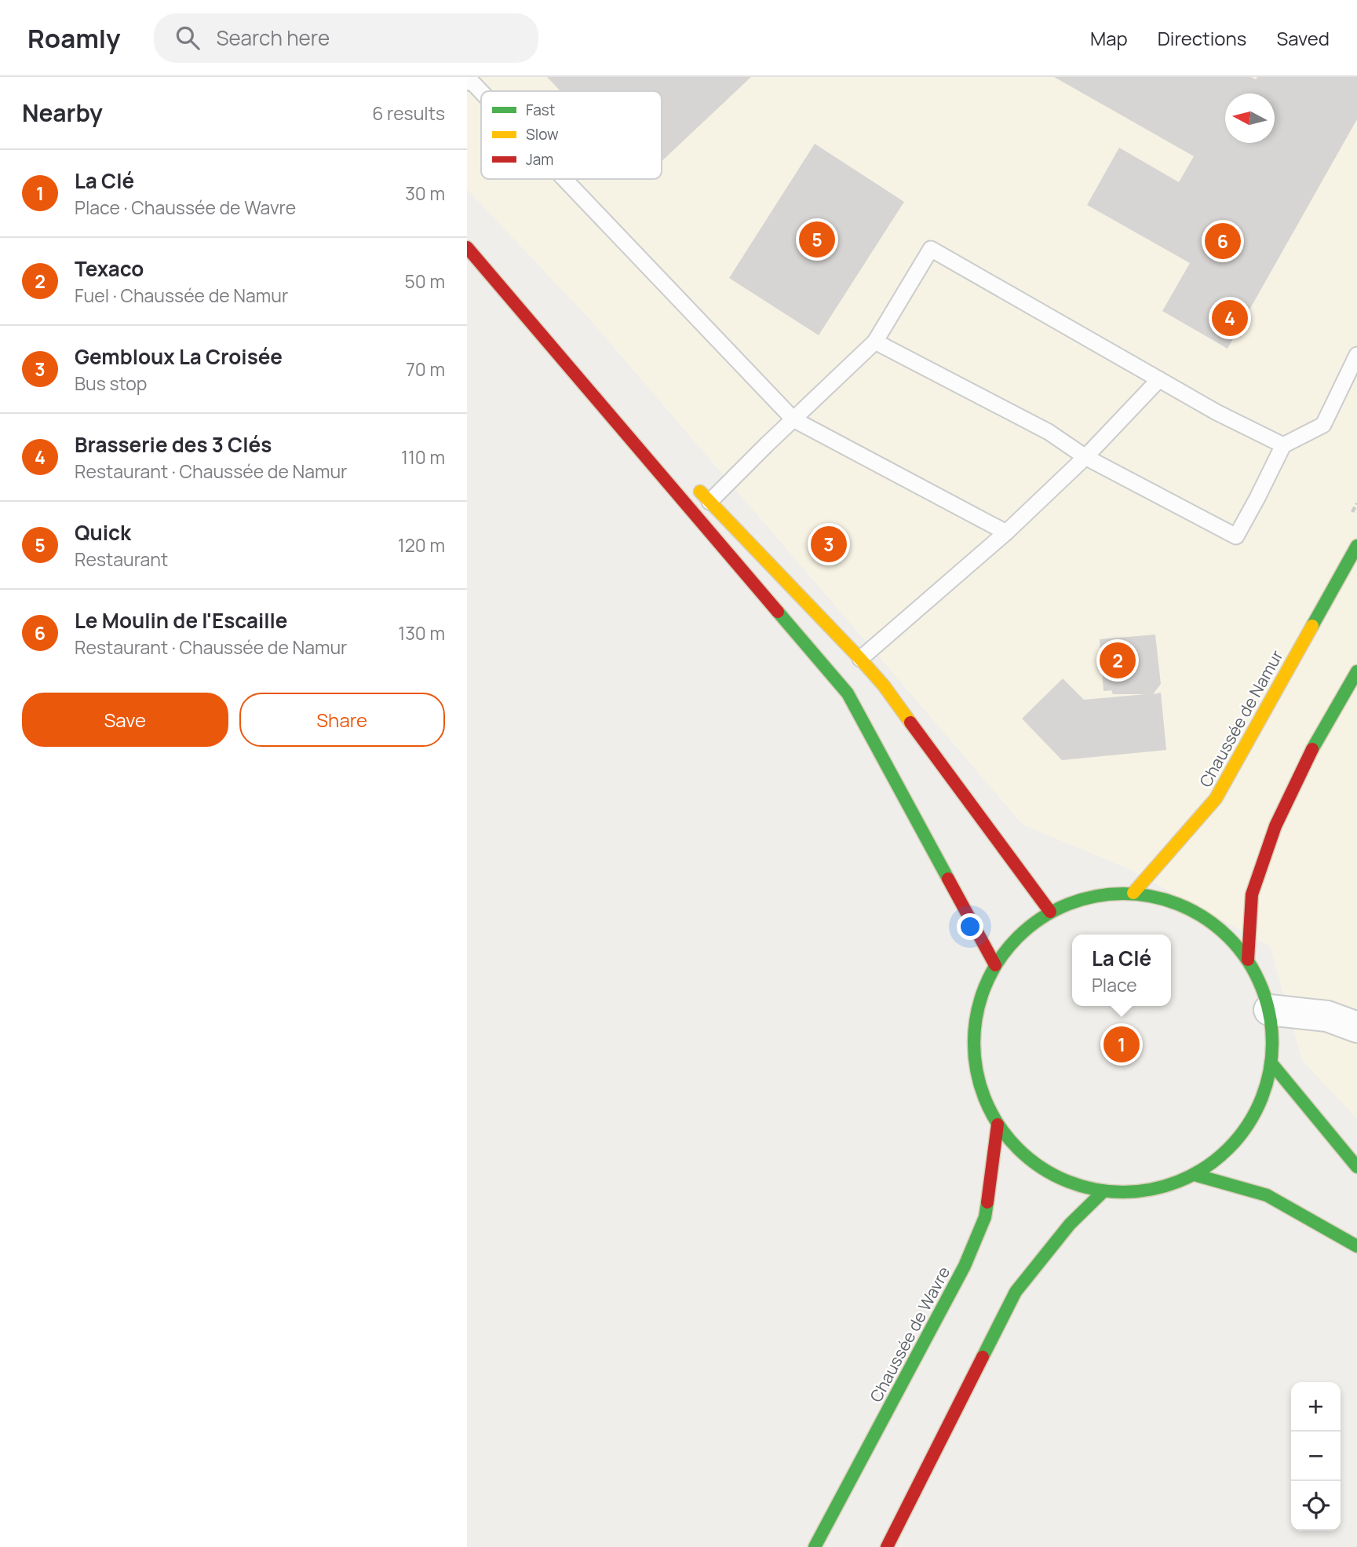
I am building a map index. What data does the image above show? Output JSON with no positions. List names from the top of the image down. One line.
{"streets":{"main road":["Chaussée de Namur","Chaussée de Wavre"]},"legend":["Fast","Slow","Jam"],"north":"left","page":{"header":"Roamly","search":"Search here","nav":["Map","Directions","Saved"],"heading":["Nearby","6 results"],"list":[{"mark":"1","name":"La Clé","note":"Place · Chaussée de Wavre","value":"30 m"},{"mark":"2","name":"Texaco","note":"Fuel · Chaussée de Namur","value":"50 m"},{"mark":"3","name":"Gembloux La Croisée","note":"Bus stop","value":"70 m"},{"mark":"4","name":"Brasserie des 3 Clés","note":"Restaurant · Chaussée de Namur","value":"110 m"},{"mark":"5","name":"Quick","note":"Restaurant","value":"120 m"},{"mark":"6","name":"Le Moulin de l'Escaille","note":"Restaurant · Chaussée de Namur","value":"130 m"}],"pins":["5","6","4","3","2","1"],"buttons":["Save","Share"],"popup":["La Clé","Place"],"map_buttons":["+","−"]}}
